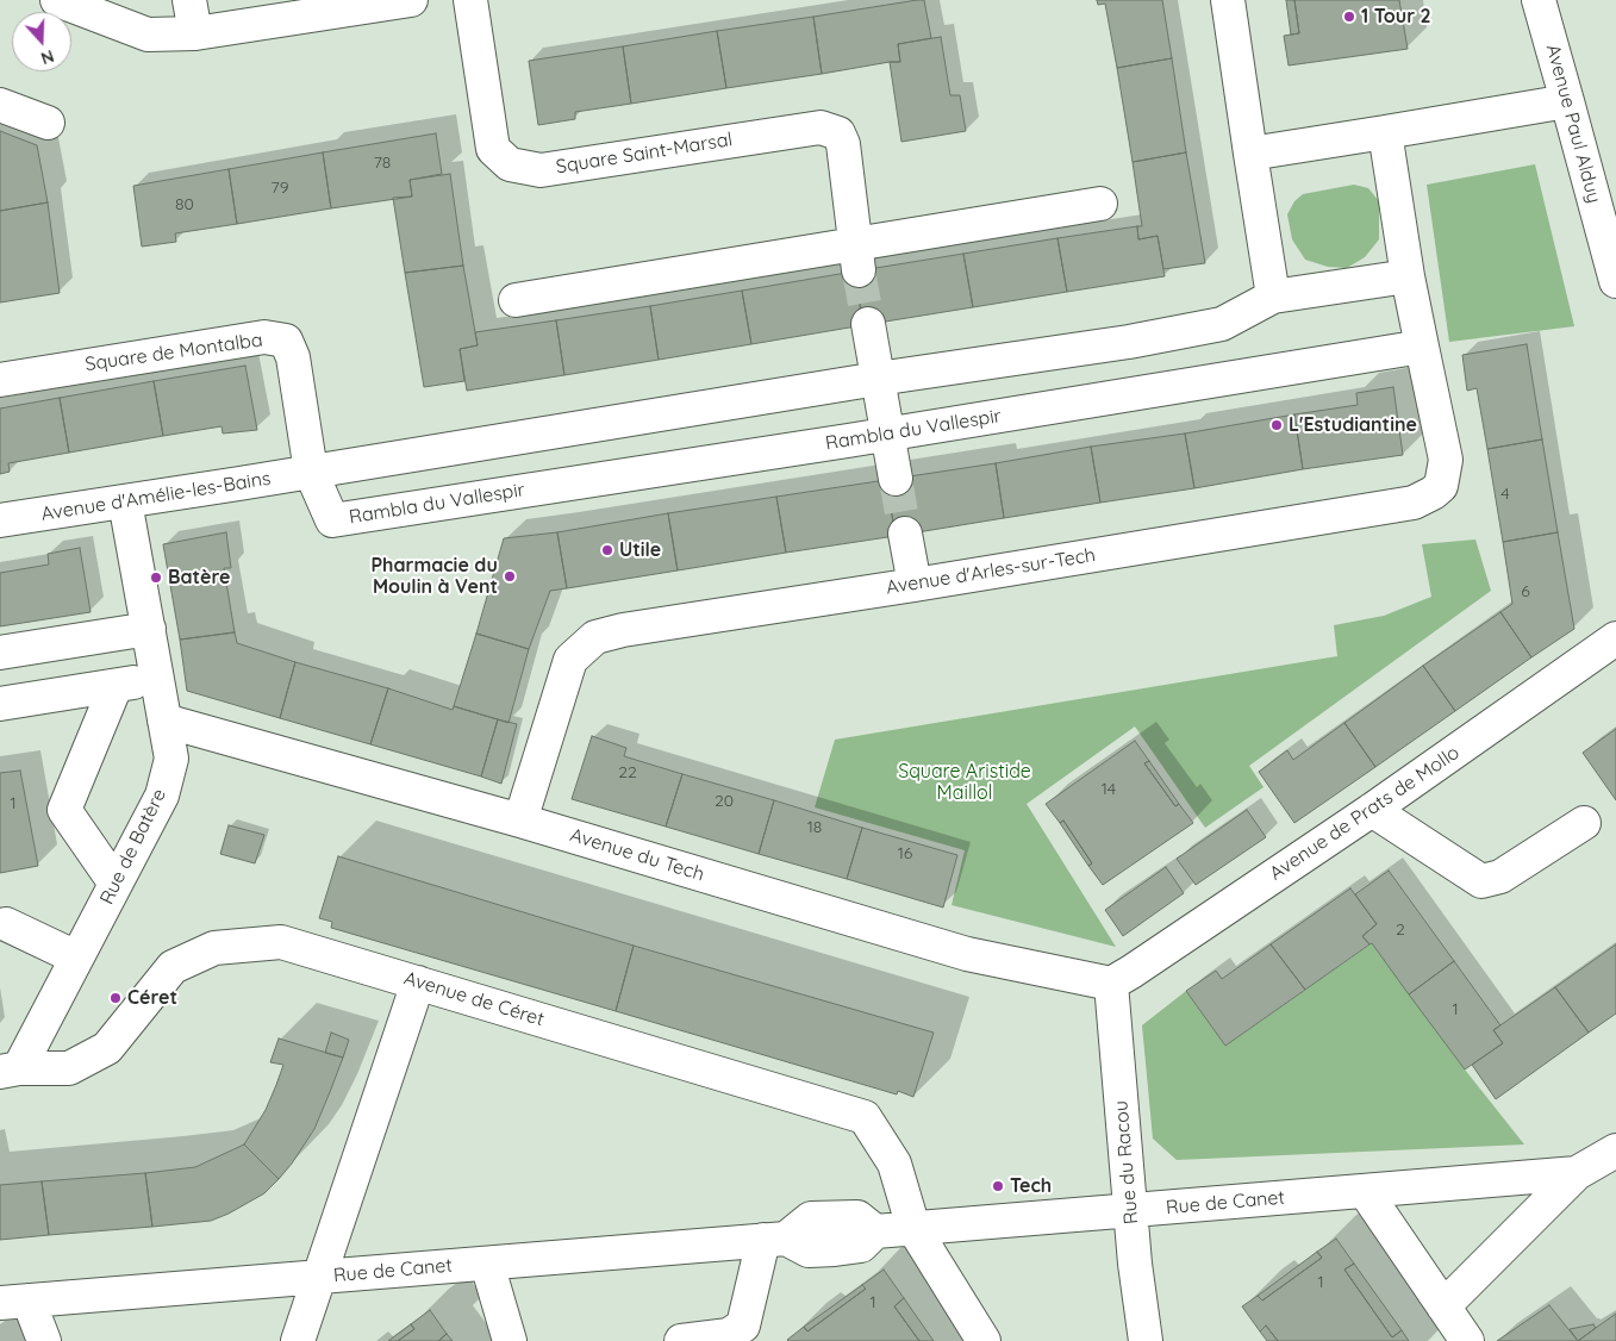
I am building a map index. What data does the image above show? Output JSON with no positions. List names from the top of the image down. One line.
{"streets":{"street":["Avenue Paul Alduy","Square Saint-Marsal","Square de Montalba","Rambla du Vallespir","Avenue d'Amélie-les-Bains","Avenue d'Arles-sur-Tech","Avenue de Prats de Mollo","Rue de Batère","Avenue du Tech","Avenue de Céret","Rue du Racou","Rue de Canet"]},"crossings":[["Square de Montalba","Rambla du Vallespir"],["Square de Montalba","Avenue d'Amélie-les-Bains"],["Rambla du Vallespir","Avenue d'Amélie-les-Bains"],["Rambla du Vallespir","Avenue d'Arles-sur-Tech"],["Avenue d'Amélie-les-Bains","Rue de Batère"],["Avenue d'Arles-sur-Tech","Avenue du Tech"],["Avenue de Prats de Mollo","Avenue du Tech"],["Avenue de Prats de Mollo","Rue du Racou"],["Rue de Batère","Avenue du Tech"],["Rue de Batère","Avenue de Céret"],["Avenue du Tech","Rue du Racou"],["Avenue de Céret","Rue de Canet"],["Rue du Racou","Rue de Canet"]],"parks":["Square Aristide Maillol"],"places":["1 Tour 2","L'Estudiantine","Utile","Pharmacie du Moulin à Vent","Batère","Céret","Tech"],"house_numbers":["78","79","80","4","6","22","14","20","1","18","16","2","1","1","1"],"north":"bottom"}
